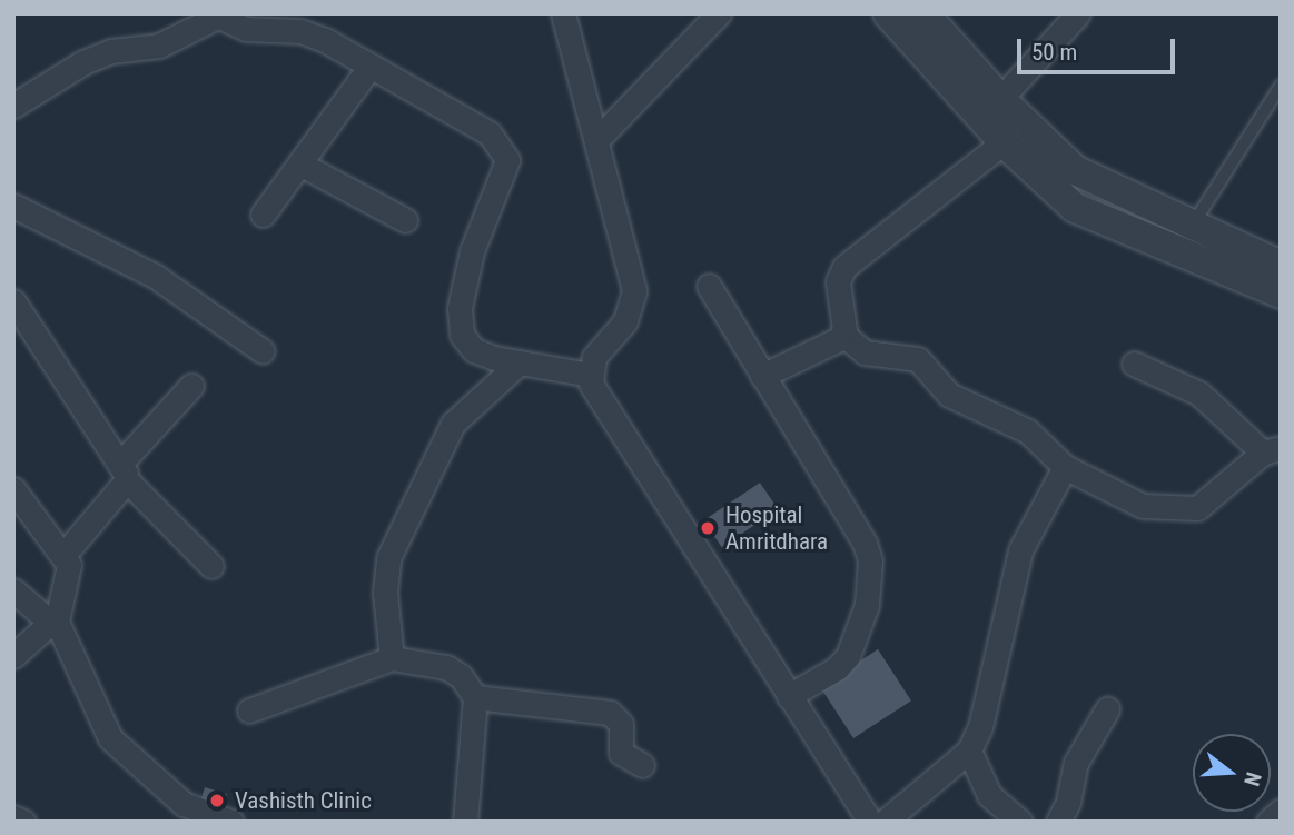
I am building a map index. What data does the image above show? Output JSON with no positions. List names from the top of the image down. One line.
{"places":["Hospital Amritdhara","Vashisth Clinic"],"scale_bar":"50 m","north":"right"}
